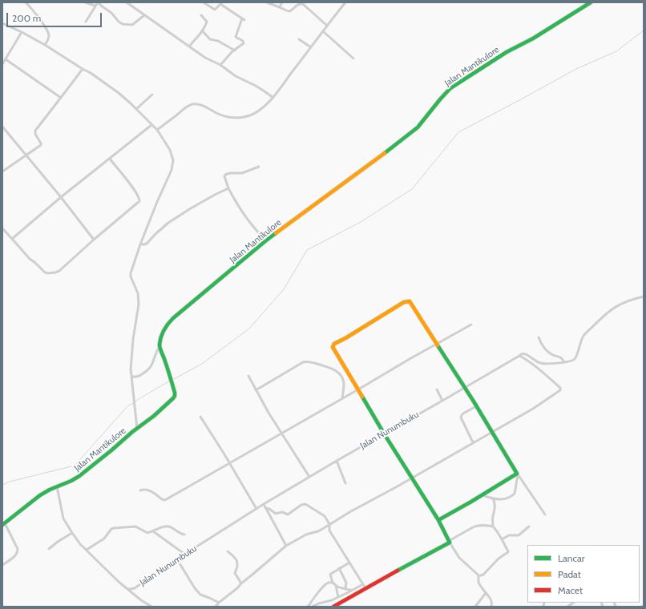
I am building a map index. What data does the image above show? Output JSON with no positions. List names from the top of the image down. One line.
{"streets":{"street":["Jalan Mantikulore","Jalan Nunumbuku"]},"crossings":[["Jalan Mantikulore","Jalan Nunumbuku"]],"legend":["Lancar","Padat","Macet"],"scale_bar":"200 m"}
